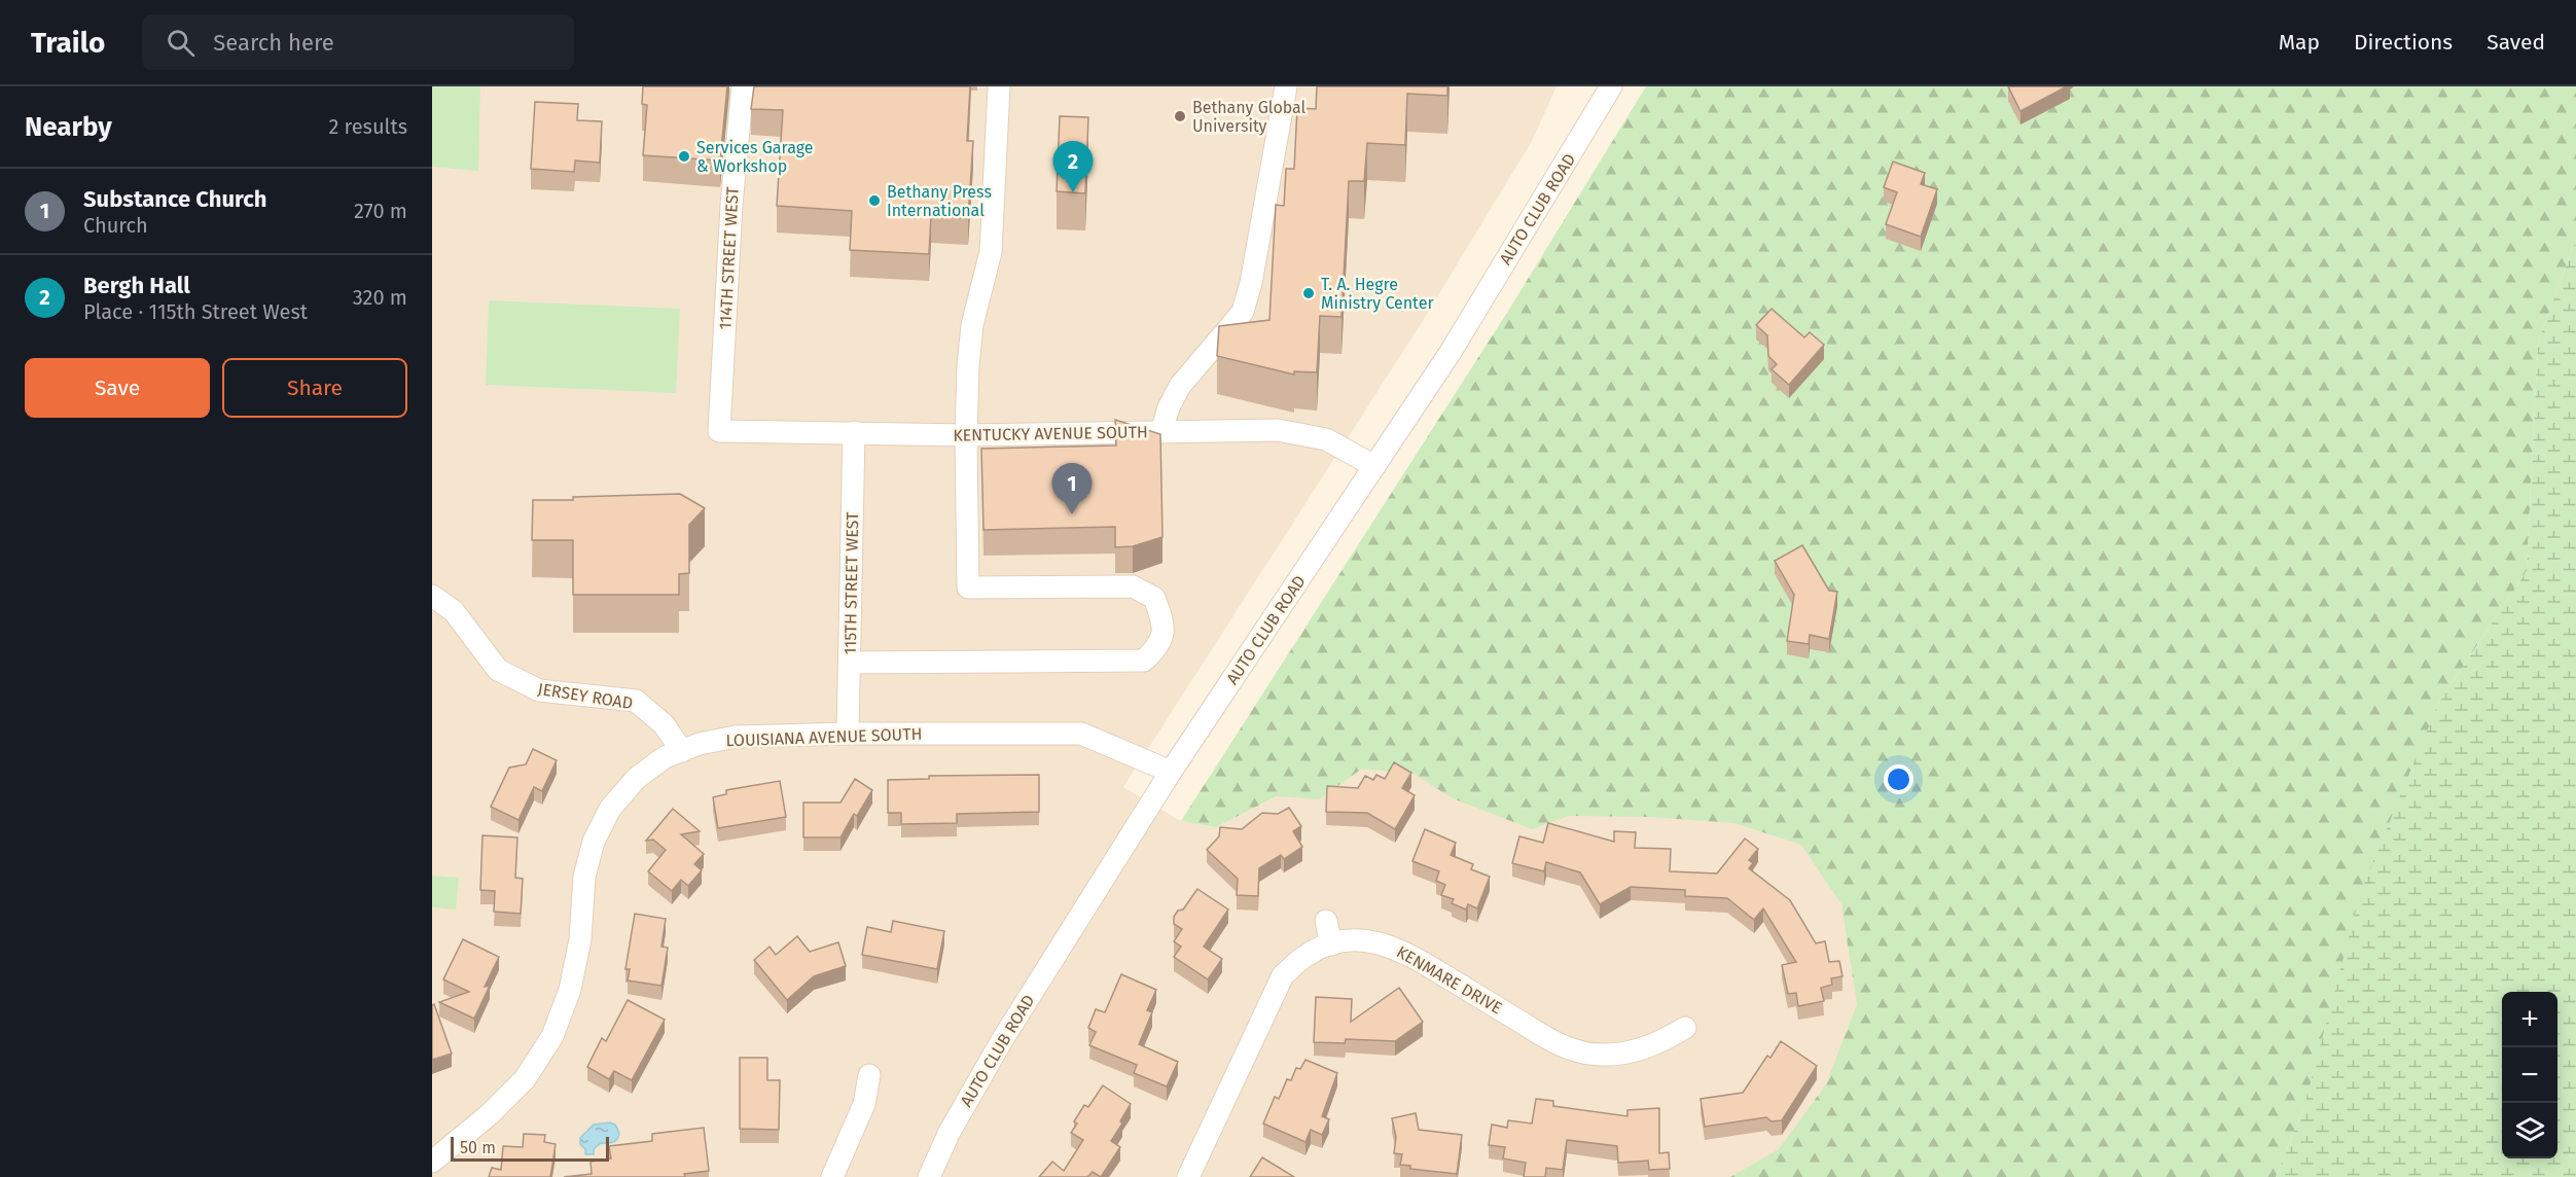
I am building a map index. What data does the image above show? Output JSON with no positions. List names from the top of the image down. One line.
{"streets":{"street":["AUTO CLUB ROAD","114TH STREET WEST","KENTUCKY AVENUE SOUTH","115TH STREET WEST","JERSEY ROAD","LOUISIANA AVENUE SOUTH","KENMARE DRIVE"]},"crossings":[["AUTO CLUB ROAD","KENTUCKY AVENUE SOUTH"],["AUTO CLUB ROAD","LOUISIANA AVENUE SOUTH"],["114TH STREET WEST","KENTUCKY AVENUE SOUTH"],["KENTUCKY AVENUE SOUTH","115TH STREET WEST"],["115TH STREET WEST","LOUISIANA AVENUE SOUTH"],["JERSEY ROAD","LOUISIANA AVENUE SOUTH"]],"places":["Bethany Global University","Services Garage & Workshop","Bethany Press International","T. A. Hegre Ministry Center"],"scale_bar":"50 m","page":{"header":"Trailo","search":"Search here","nav":["Map","Directions","Saved"],"heading":["Nearby","2 results"],"pins":["2","1"],"list":[{"mark":"1","name":"Substance Church","note":"Church","value":"270 m"},{"mark":"2","name":"Bergh Hall","note":"Place · 115th Street West","value":"320 m"}],"buttons":["Save","Share"],"map_buttons":["+","−"],"scale":"50 m"}}
